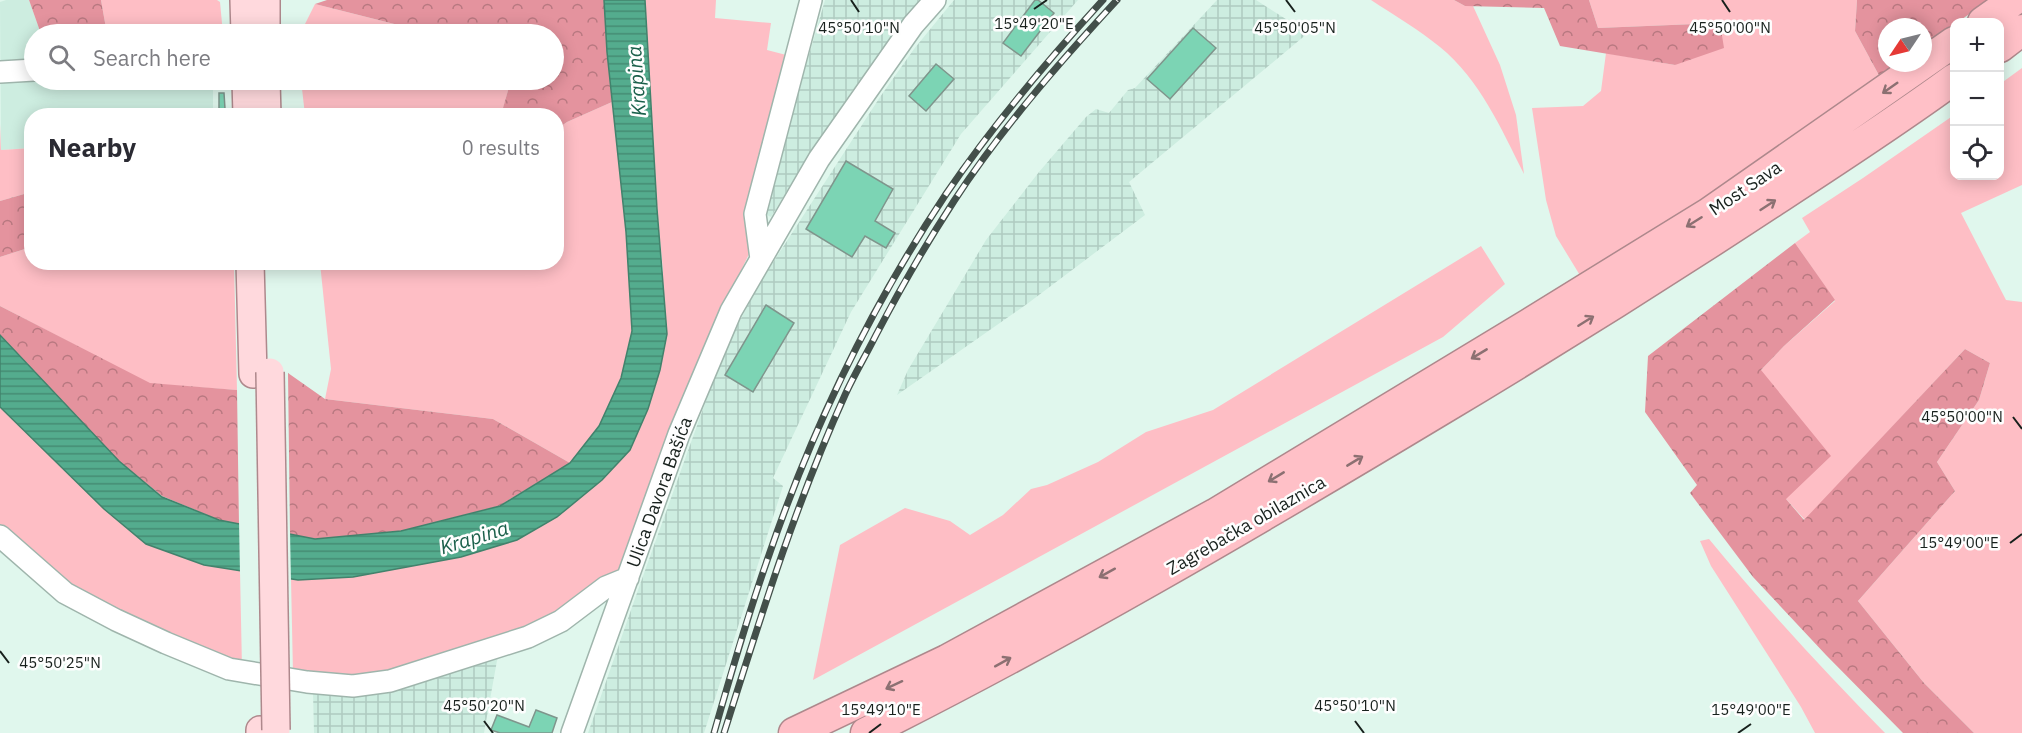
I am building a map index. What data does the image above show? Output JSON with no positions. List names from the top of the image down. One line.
{"streets":{"highway":["Most Sava","Zagrebačka obilaznica"],"street":["Ulica Davora Bašića"]},"crossings":[["Most Sava","Zagrebačka obilaznica"]],"water":["Krapina"],"north":"bottom left","page":{"map_buttons":["+","−"],"search":"Search here","heading":["Nearby","0 results"]},"coordinates":["15°49'20\"E","45°50'10\"N","45°50'05\"N","45°50'00\"N","15°49'00\"E","45°50'25\"N","45°50'20\"N","15°49'10\"E"]}
